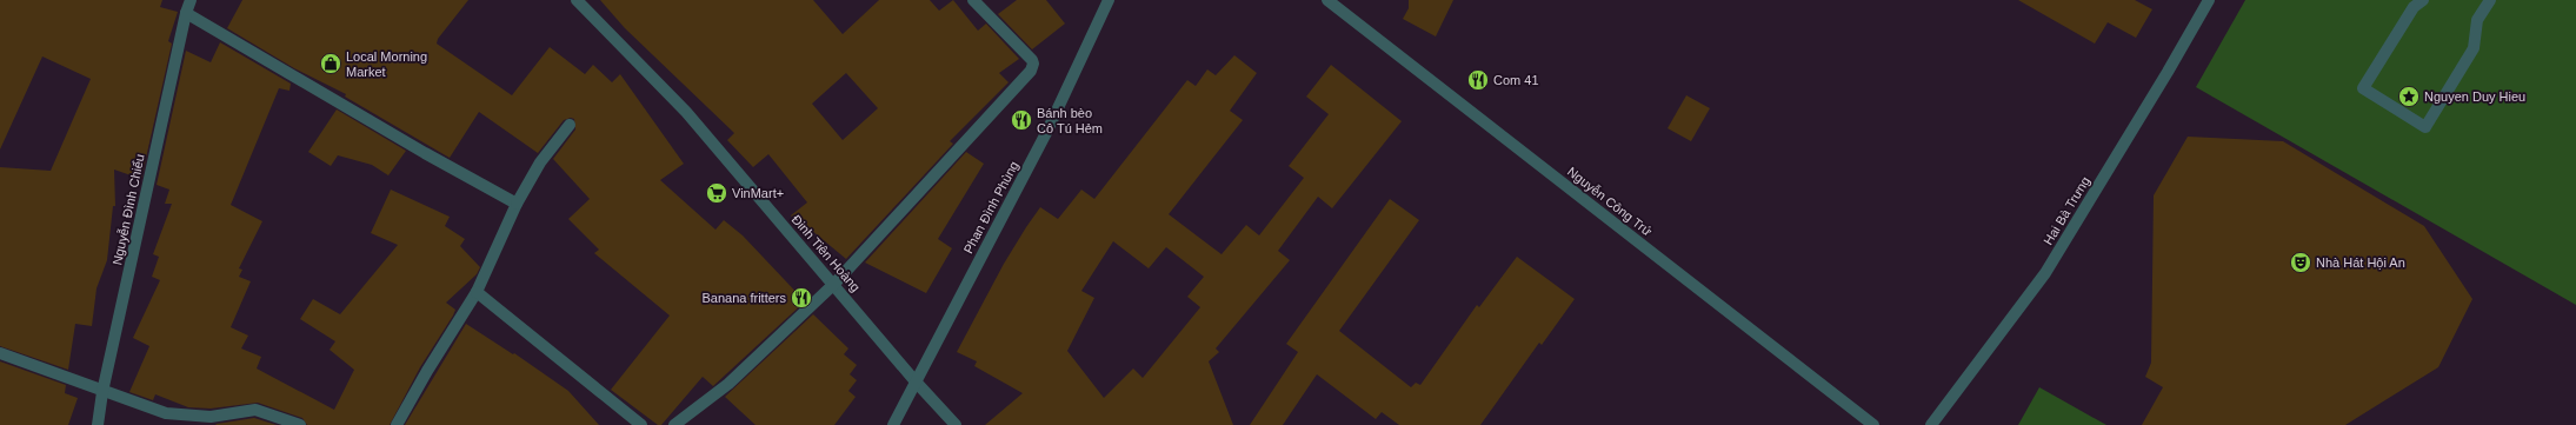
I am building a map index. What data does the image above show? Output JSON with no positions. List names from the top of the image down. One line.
{"streets":{"street":["Nguyễn Công Trứ","Phan Đình Phùng","Nguyễn Đình Chiểu","Hai Bà Trưng","Đinh Tiên Hoàng"]},"crossings":[["Phan Đình Phùng","Đinh Tiên Hoàng"]],"places":{"shop":["Local Morning Market"],"restaurant":["Com 41","Bánh bèo Cô Tú Hẻm","Banana fritters"],"place":["Nguyen Duy Hieu"],"supermarket":["VinMart+"],"theatre":["Nhà Hát Hội An"]}}
